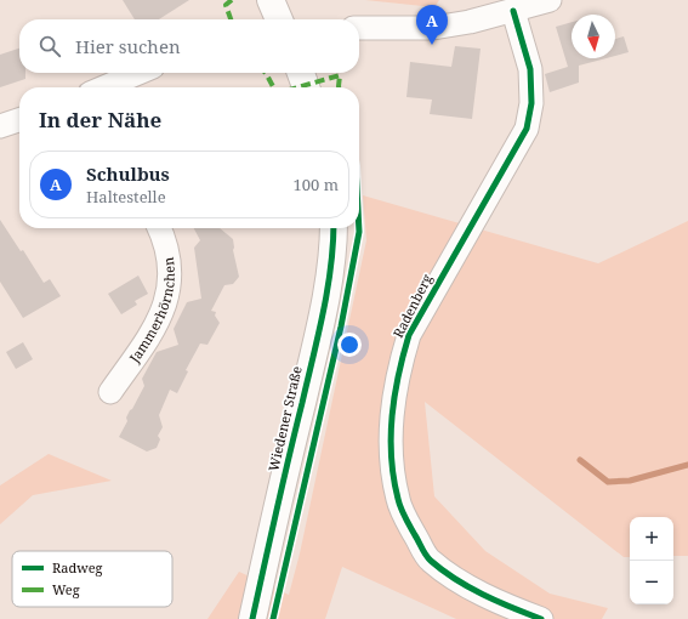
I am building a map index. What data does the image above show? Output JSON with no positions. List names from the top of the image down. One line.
{"streets":{"main road":["Wiedener Straße"],"street":["Radenberg","Jammerhörnchen"]},"legend":["Radweg","Weg"],"north":"bottom","page":{"pins":"A","search":"Hier suchen","heading":"In der Nähe","list":[{"mark":"A","name":"Schulbus","note":"Haltestelle","value":"100 m"}],"map_buttons":["+","−"]}}
